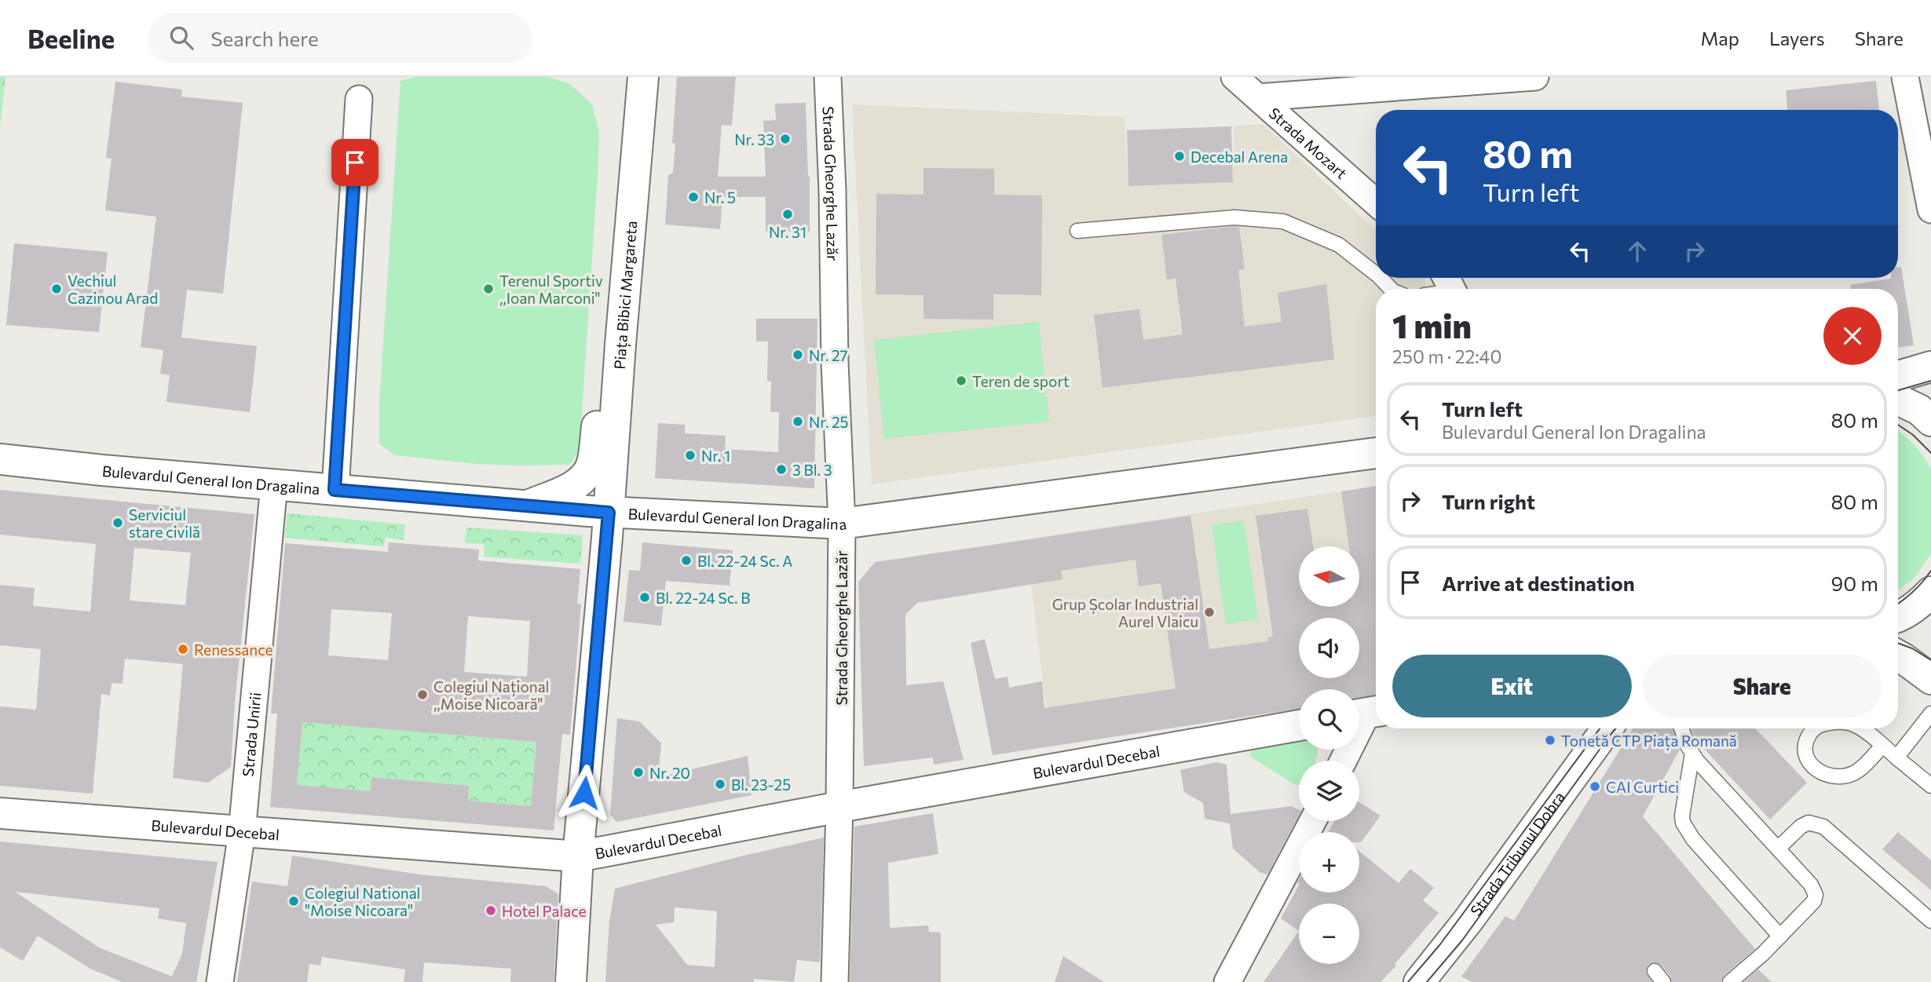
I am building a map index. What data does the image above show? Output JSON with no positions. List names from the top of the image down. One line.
{"streets":{"main road":["Piața Bibici Margareta","Bulevardul General Ion Dragalina","Bulevardul Decebal","Strada Tribunul Dobra"],"street":["Strada Mozart","Strada Gheorghe Lazăr","Strada Unirii"]},"crossings":[["Strada Gheorghe Lazăr","Bulevardul General Ion Dragalina"],["Strada Gheorghe Lazăr","Bulevardul Decebal"],["Piața Bibici Margareta","Bulevardul General Ion Dragalina"],["Piața Bibici Margareta","Bulevardul Decebal"],["Bulevardul General Ion Dragalina","Strada Unirii"],["Strada Unirii","Bulevardul Decebal"]],"places":["Nr. 33","Decebal Arena","Nr. 5","Nr. 31","Vechiul Cazinou Arad","Terenul Sportiv ,,Ioan Marconi\"","Nr. 27","Teren de sport","Nr. 25","Nr. 1","3 Bl. 3","Serviciul stare civilă","Bl. 22-24 Sc. A","Bl. 22-24 Sc. B","Grup Școlar Industrial Aurel Vlaicu","Renessance","Colegiul Național ,,Moise Nicoară\"","Tonetă CTP Piața Romană","Nr. 20","Bl. 23-25","CAI Curtici","Colegiul National \"Moise Nicoara\"","Hotel Palace"],"north":"left","page":{"header":"Beeline","search":"Search here","nav":["Map","Layers","Share"],"turn":["80 m","Turn left"],"heading":["1 min","250 m · 22:40"],"list":[{"name":"Turn left","note":"Bulevardul General Ion Dragalina","value":"80 m"},{"name":"Turn right","value":"80 m"},{"name":"Arrive at destination","value":"90 m"}],"map_buttons":["+","−"],"buttons":["Exit","Share"]}}
